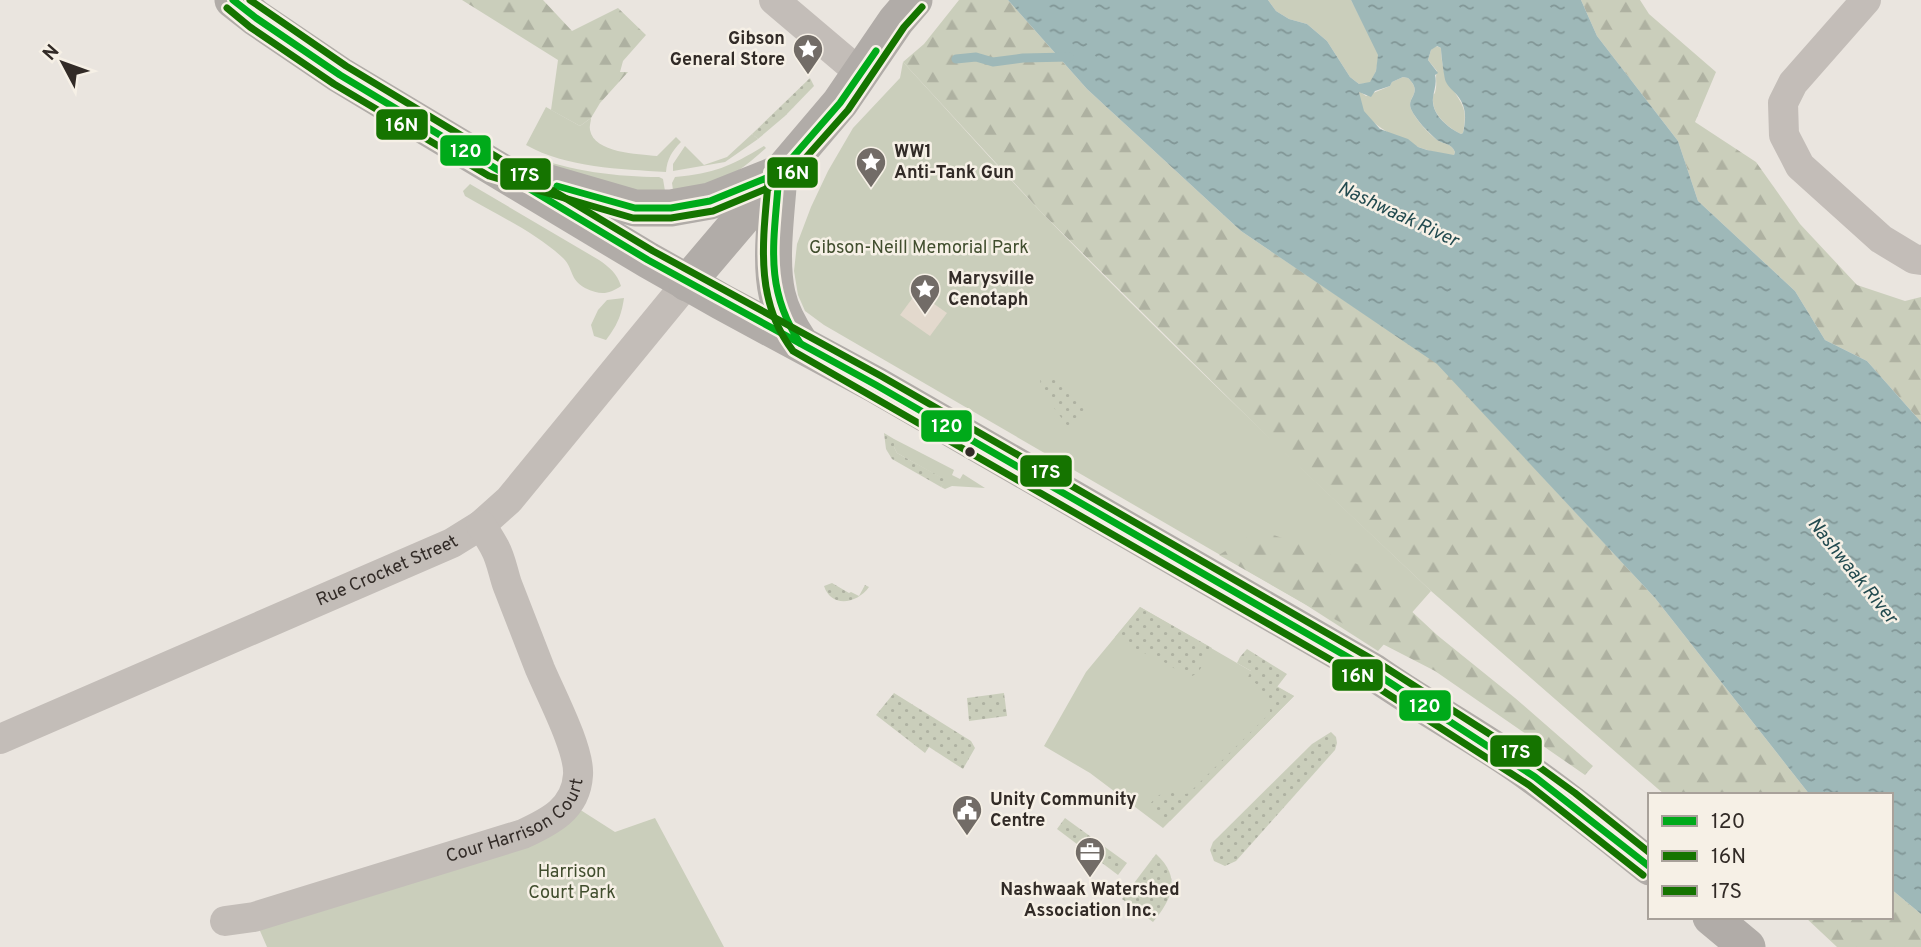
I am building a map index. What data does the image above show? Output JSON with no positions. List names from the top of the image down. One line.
{"streets":{"street":["Rue Crocket Street","Cour Harrison Court"]},"crossings":[["Rue Crocket Street","Cour Harrison Court"]],"water":["Nashwaak River"],"parks":["Gibson-Neill Memorial Park","Harrison Court Park"],"places":{"place":["Gibson General Store","WW1 Anti-Tank Gun","Marysville Cenotaph"],"public building":["Unity Community Centre"],"office":["Nashwaak Watershed Association Inc."]},"lines":["transit line 120","transit line 17S","transit line 16N"],"legend":["120","16N","17S"],"north":"top left"}
